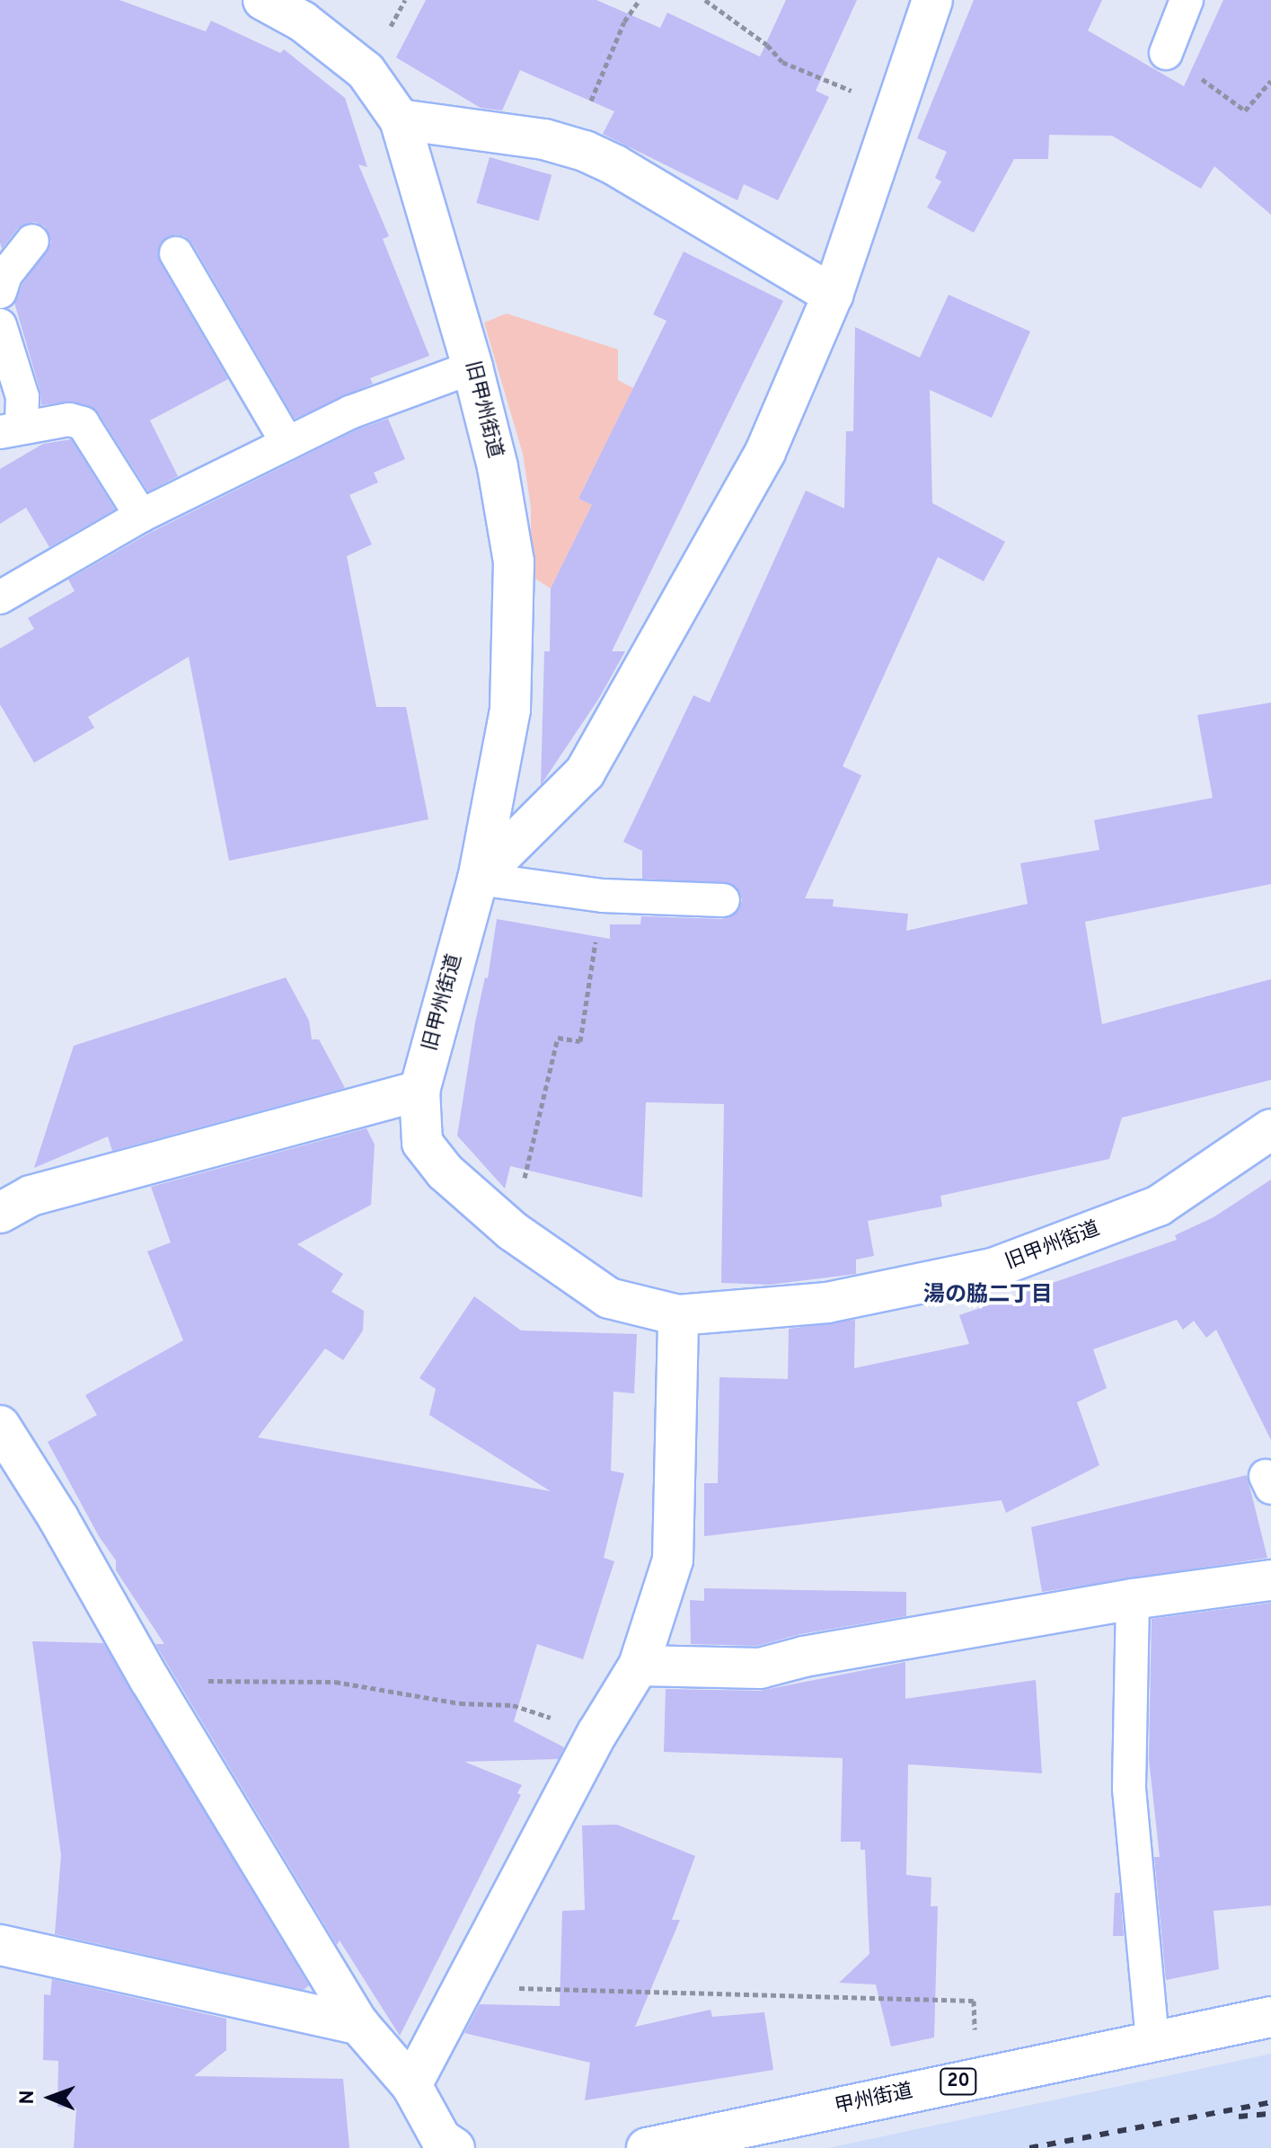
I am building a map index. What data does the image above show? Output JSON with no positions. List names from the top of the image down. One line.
{"streets":{"main road":["旧甲州街道","20","甲州街道"]},"districts":["湯の脇二丁目"],"north":"left"}
